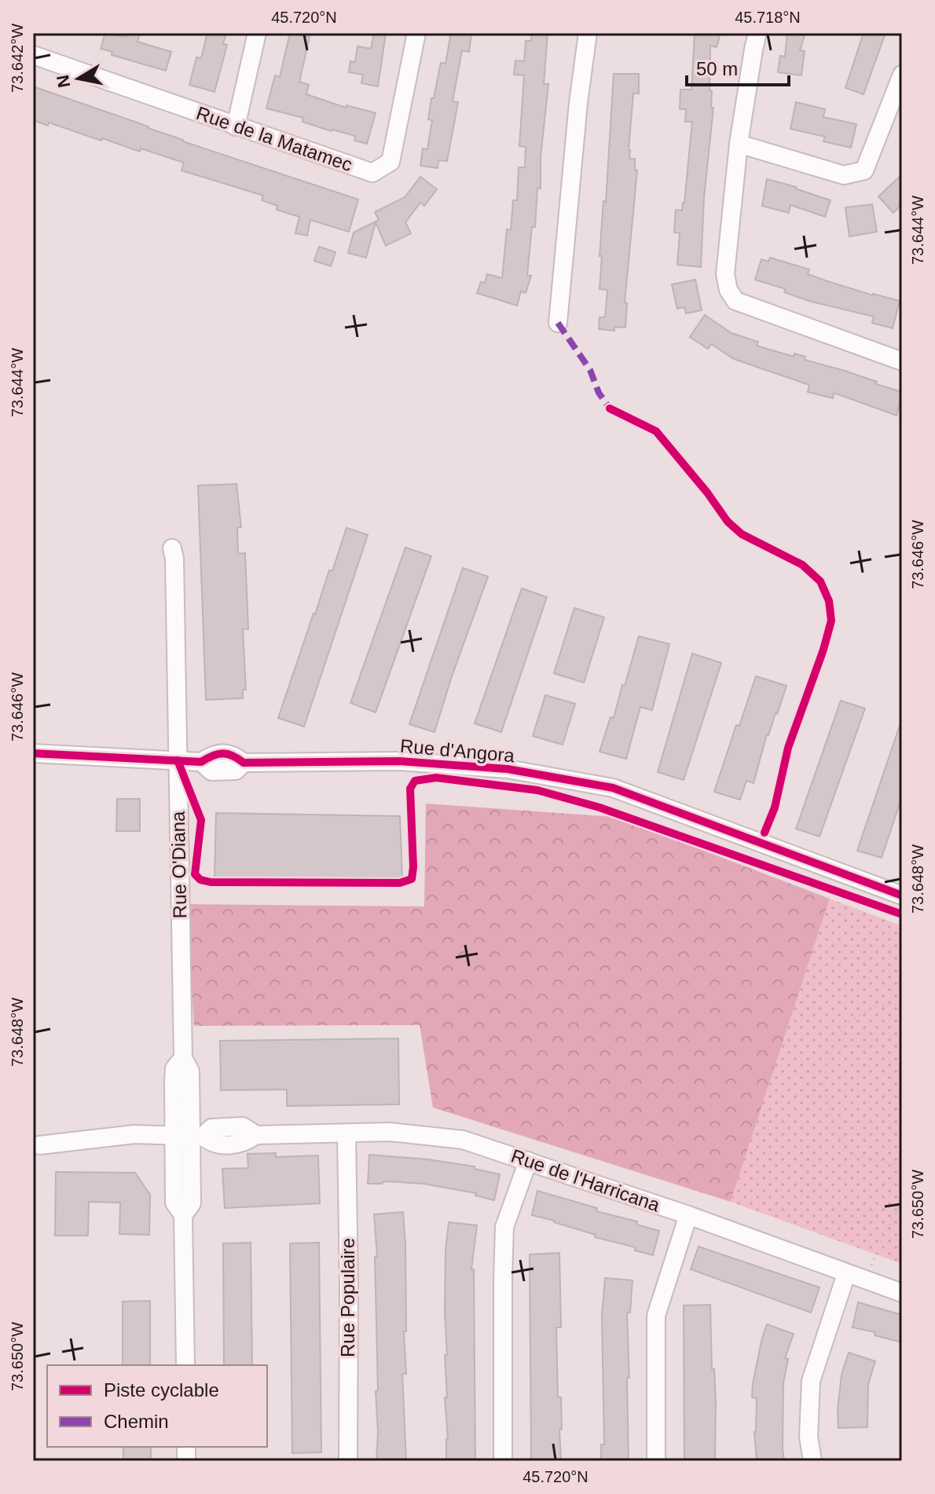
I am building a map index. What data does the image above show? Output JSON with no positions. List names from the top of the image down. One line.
{"streets":{"street":["Rue de la Matamec","Rue d'Angora","Rue O'Diana","Rue de l'Harricana","Rue Populaire"]},"crossings":[["Rue d'Angora","Rue O'Diana"],["Rue O'Diana","Rue de l'Harricana"],["Rue de l'Harricana","Rue Populaire"]],"legend":["Piste cyclable","Chemin"],"scale_bar":"50 m","north":"left","coordinates":["45.720°N","45.718°N","73.642°W","73.644°W","73.646°W","73.648°W","73.650°W"]}
